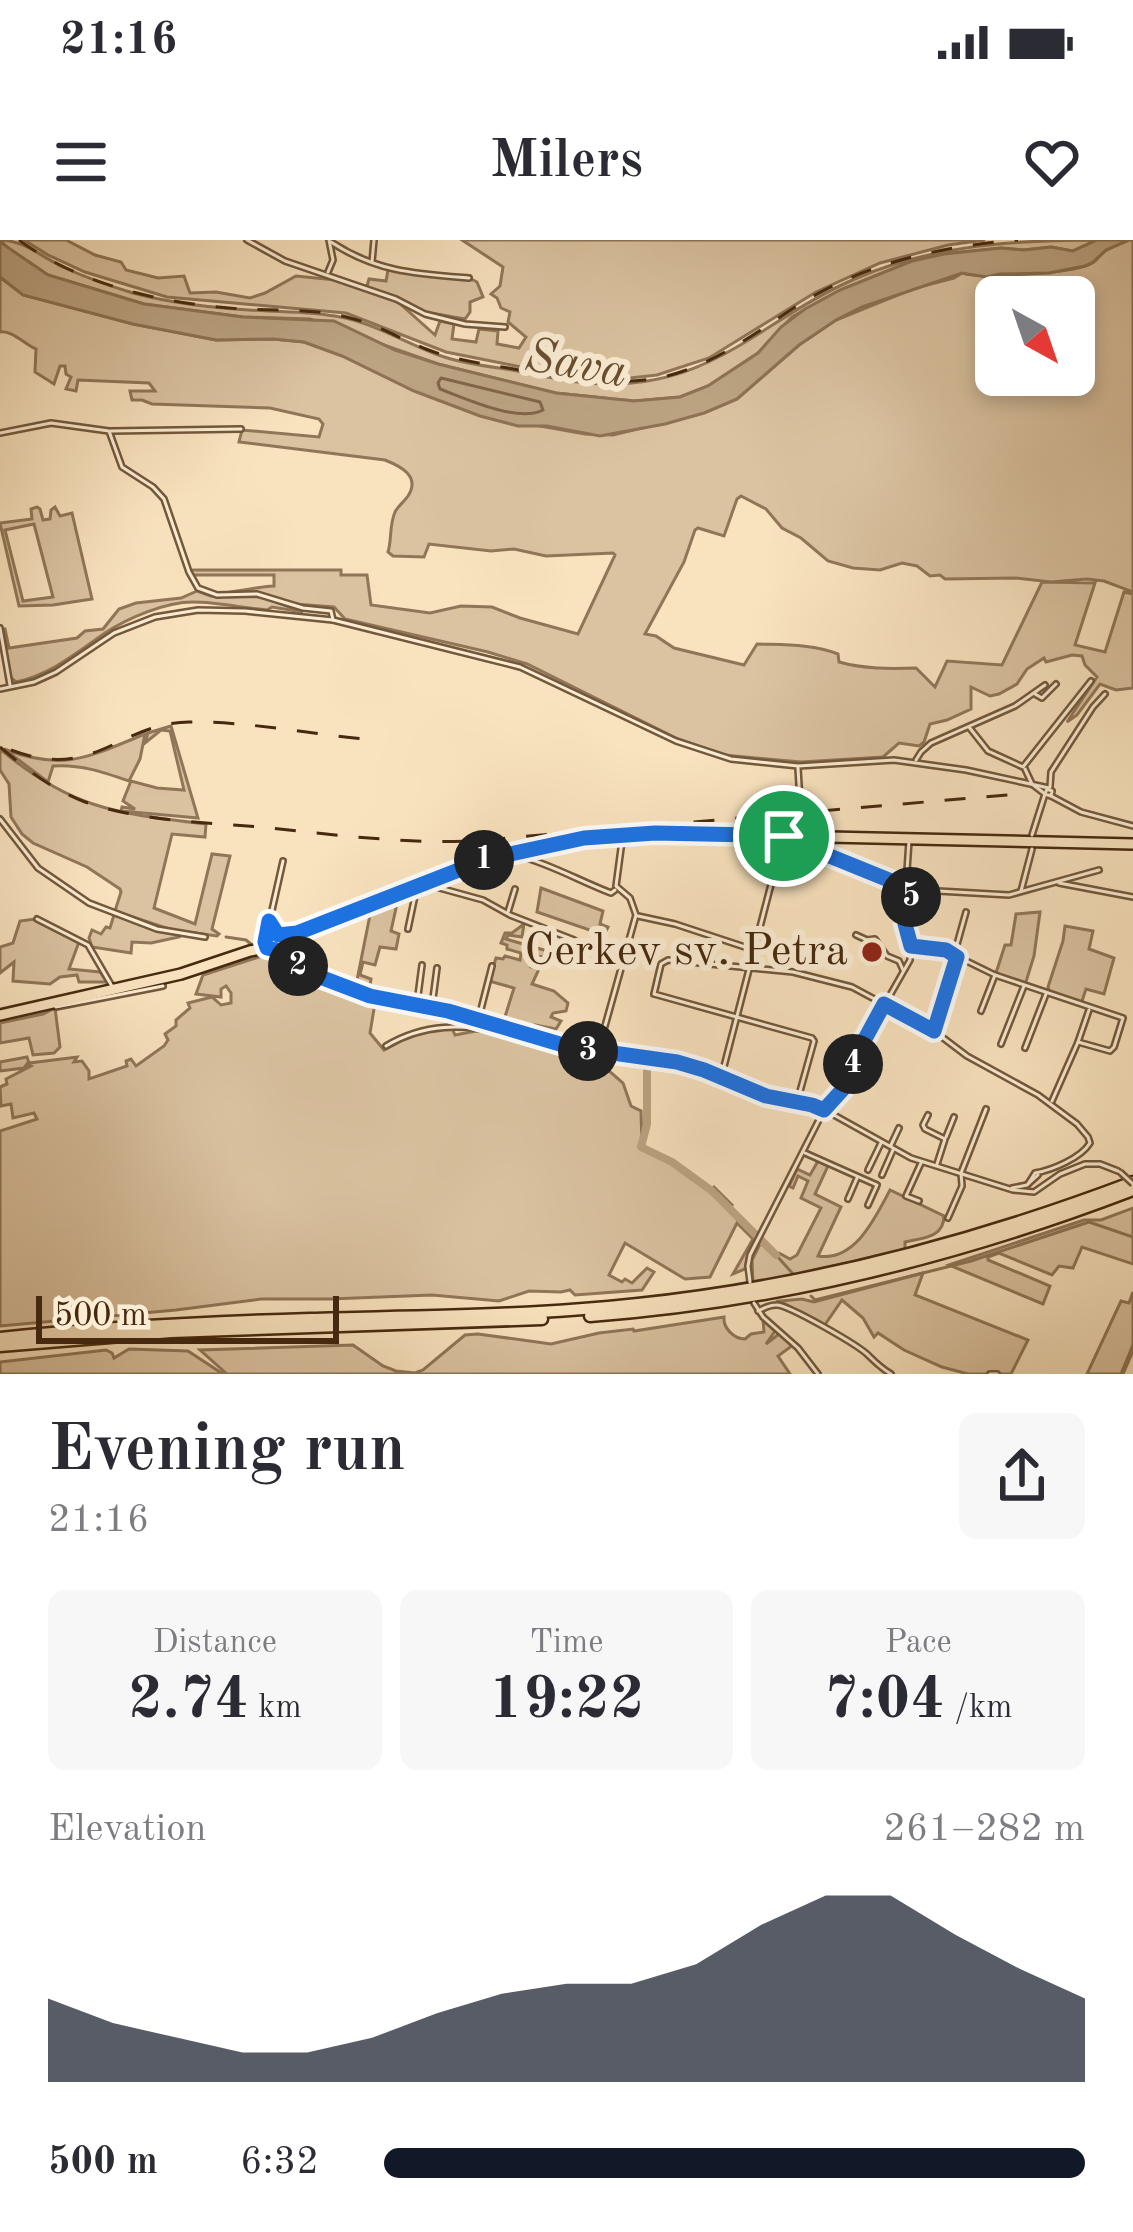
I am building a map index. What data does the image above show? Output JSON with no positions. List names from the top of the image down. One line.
{"water":["Sava"],"places":["Cerkev sv. Petra"],"scale_bar":"500 m","north":"bottom right","page":{"status":"21:16","header":"Milers","pins":["1","5","2","3","4"],"scale":"500 m","heading":["Evening run","21:16"],"stats":[["Distance","2.74 km"],["Time","19:22"],["Pace","7:04 /km"]],"chart":["Elevation","261–282 m"],"list":[{"name":"500 m","note":"6:32"}]}}
